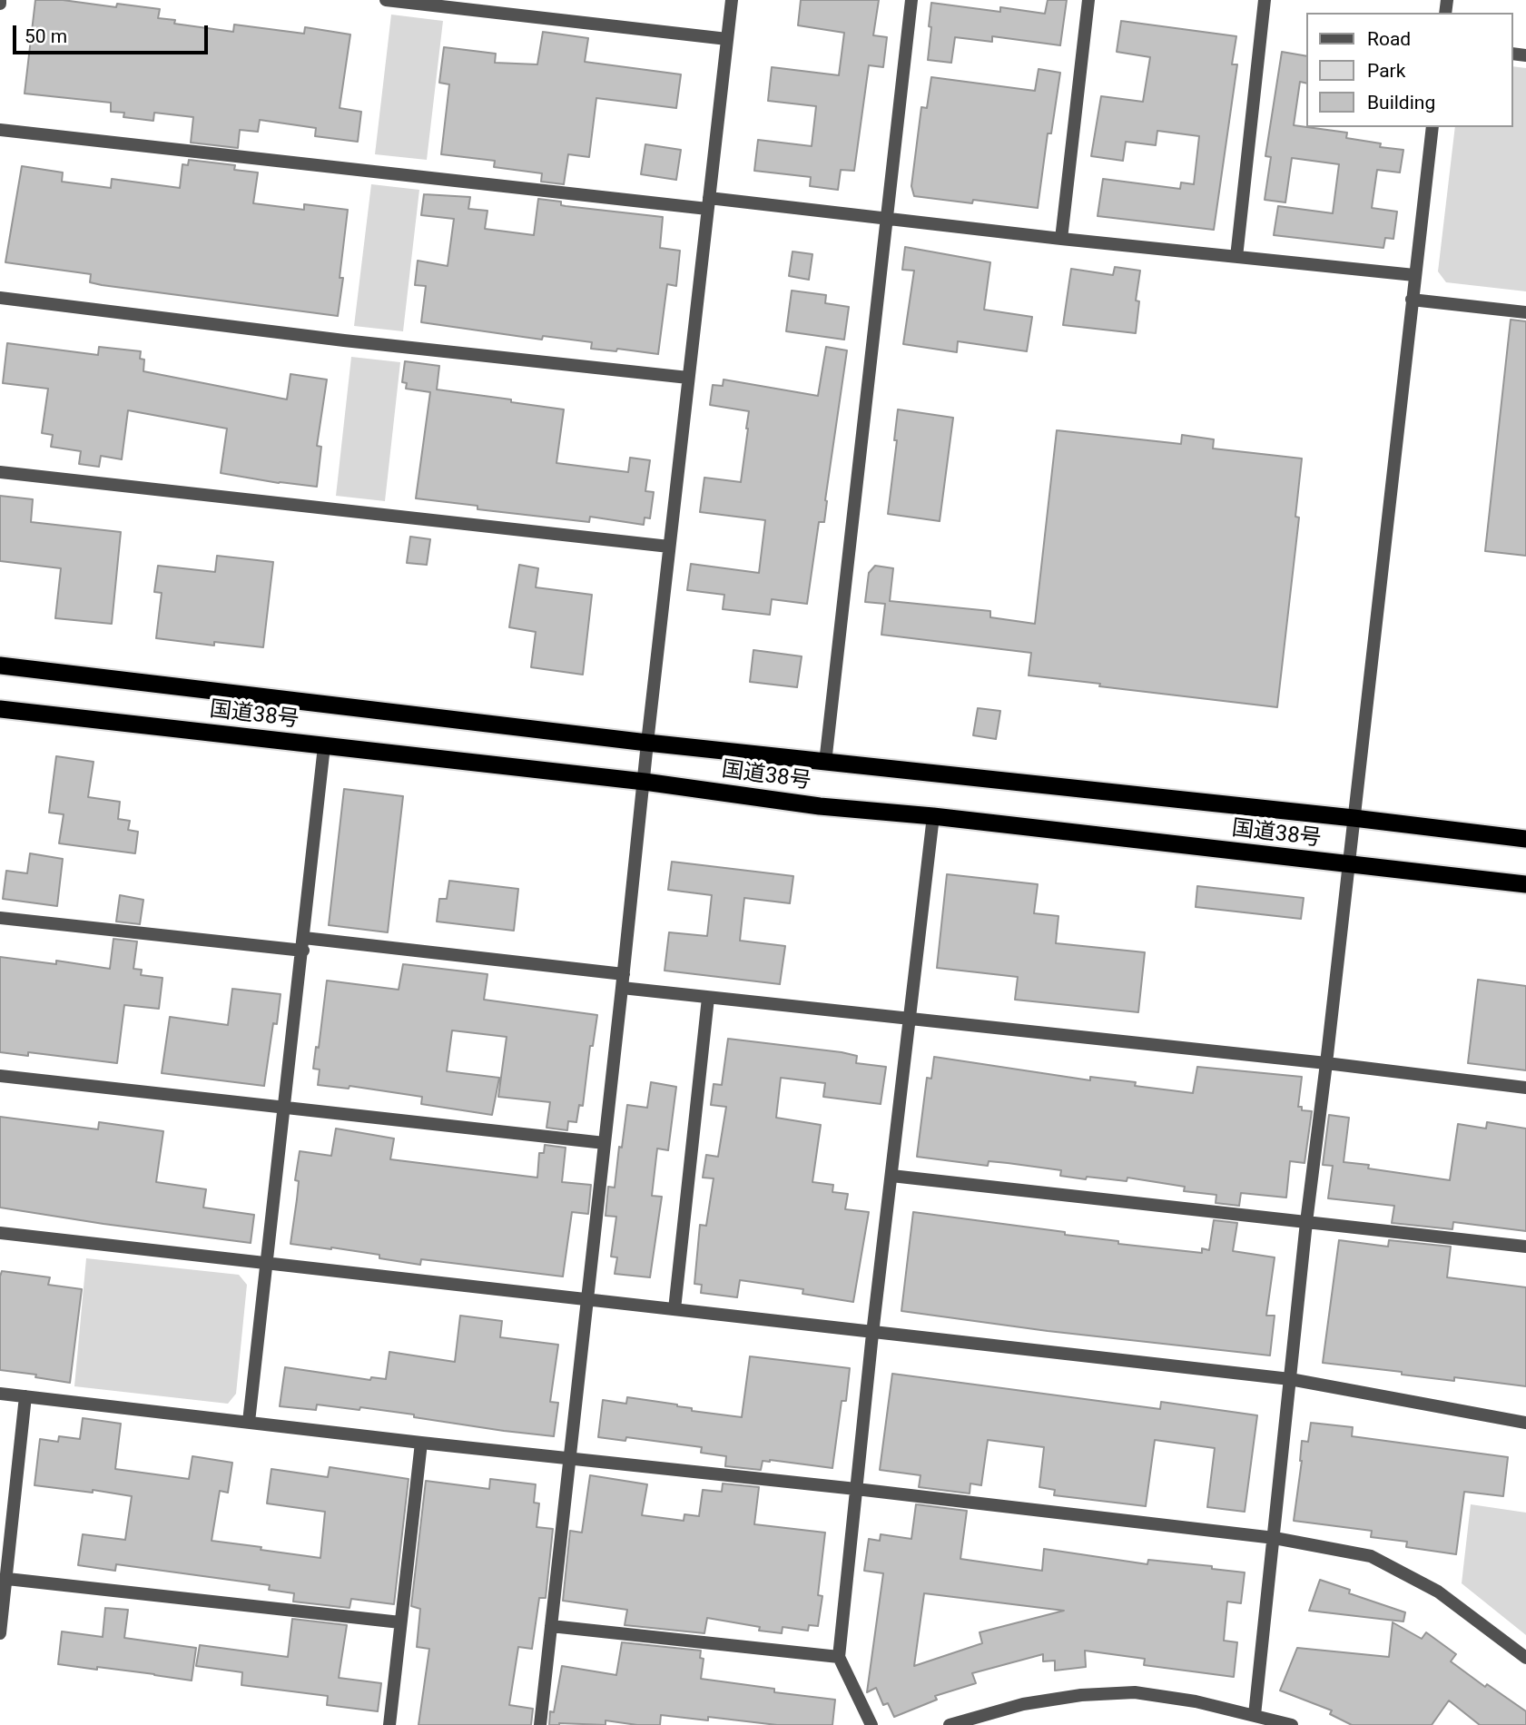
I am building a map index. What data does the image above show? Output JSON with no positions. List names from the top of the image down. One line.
{"streets":{"highway":["国道38号"]},"legend":["Road","Park","Building"],"scale_bar":"50 m"}
